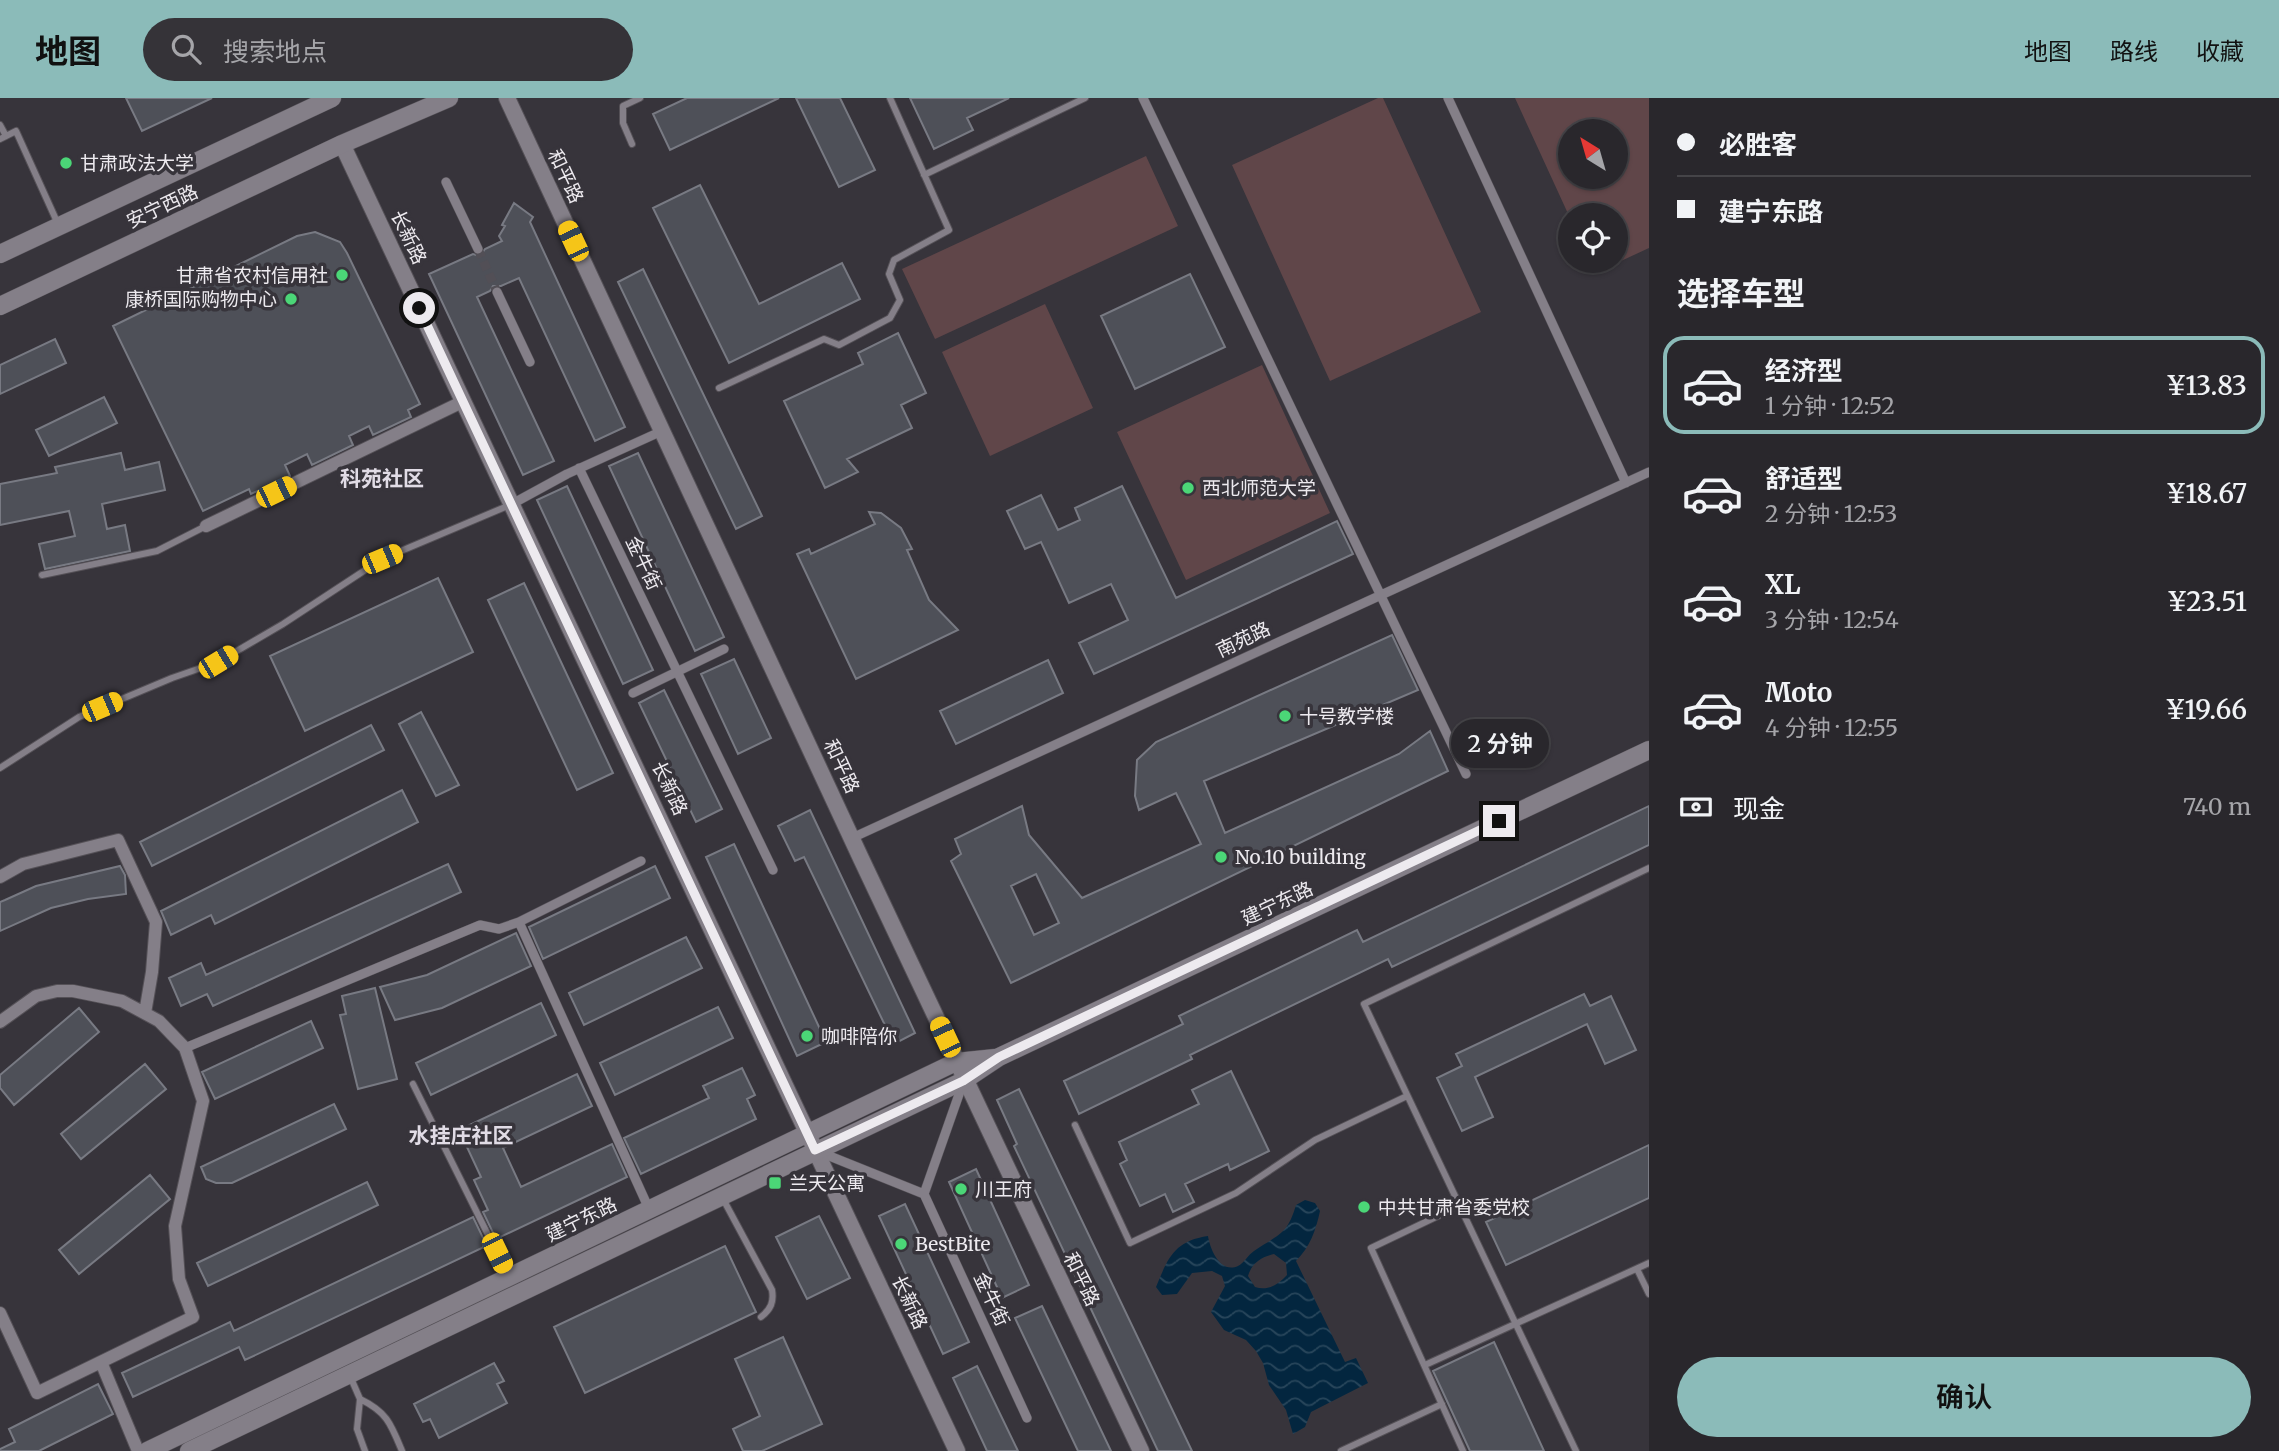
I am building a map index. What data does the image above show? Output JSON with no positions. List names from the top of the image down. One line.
{"streets":{"main road":["安宁西路","建宁东路"],"street":["和平路","长新路","金牛街","南苑路"]},"crossings":[["和平路","南苑路"],["和平路","建宁东路"],["安宁西路","长新路"],["长新路","建宁东路"]],"districts":["科苑社区","水挂庄社区"],"places":{"other":["甘肃政法大学","甘肃省农村信用社","康桥国际购物中心","西北师范大学","十号教学楼","No.10 building","咖啡陪你","川王府","中共甘肃省委党校","BestBite"],"transit":["兰天公寓"]},"north":"top left","page":{"header":"地图","search":"搜索地点","nav":["地图","路线","收藏"],"banner":["必胜客","建宁东路"],"heading":"选择车型","list":[{"name":"经济型","note":"1 分钟 · 12:52","value":"¥13.83"},{"name":"舒适型","note":"2 分钟 · 12:53","value":"¥18.67"},{"name":"XL","note":"3 分钟 · 12:54","value":"¥23.51"},{"name":"Moto","note":"4 分钟 · 12:55","value":"¥19.66"}],"bubble":"2 分钟","pay":["现金","740 m"],"buttons":"确认"}}
